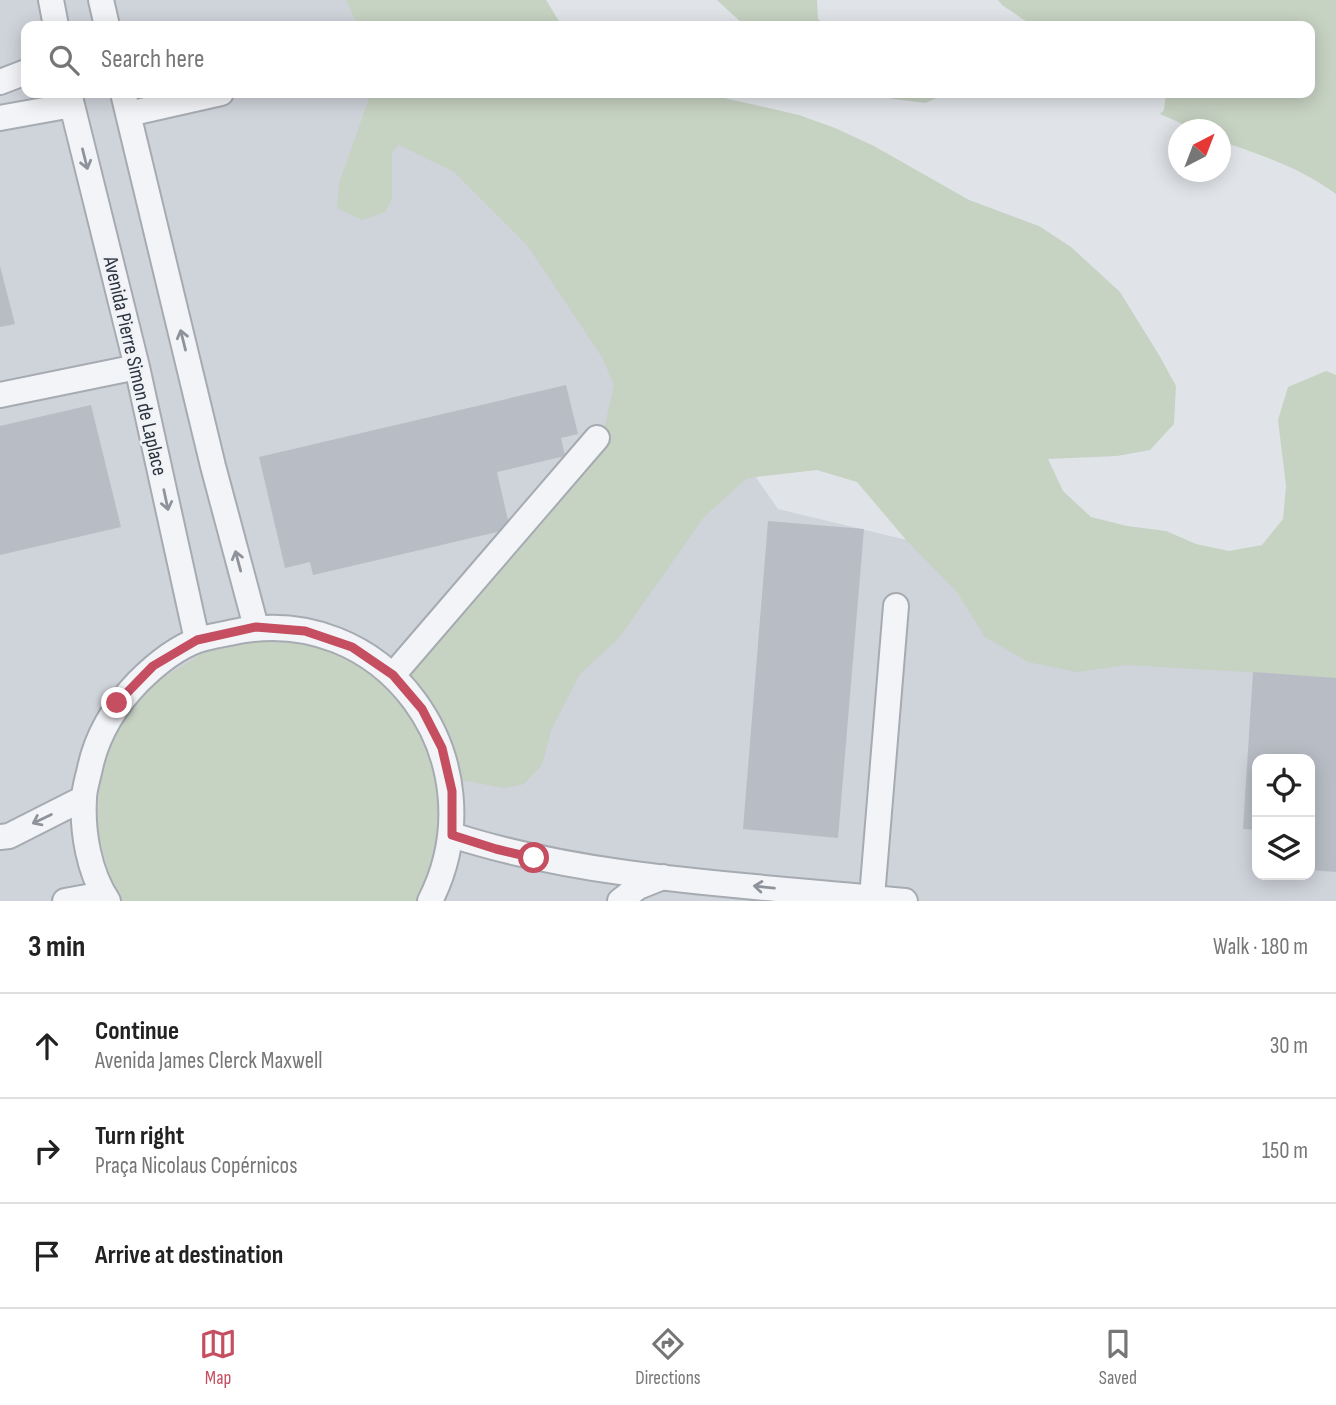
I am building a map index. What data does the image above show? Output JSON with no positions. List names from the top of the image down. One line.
{"streets":{"street":["Avenida Pierre Simon de Laplace"]},"north":"top right","page":{"search":"Search here","heading":["3 min","Walk · 180 m"],"list":[["Continue","Avenida James Clerck Maxwell","30 m"],["Turn right","Praça Nicolaus Copérnicos","150 m"],"Arrive at destination"],"nav":["Map","Directions","Saved"]}}
